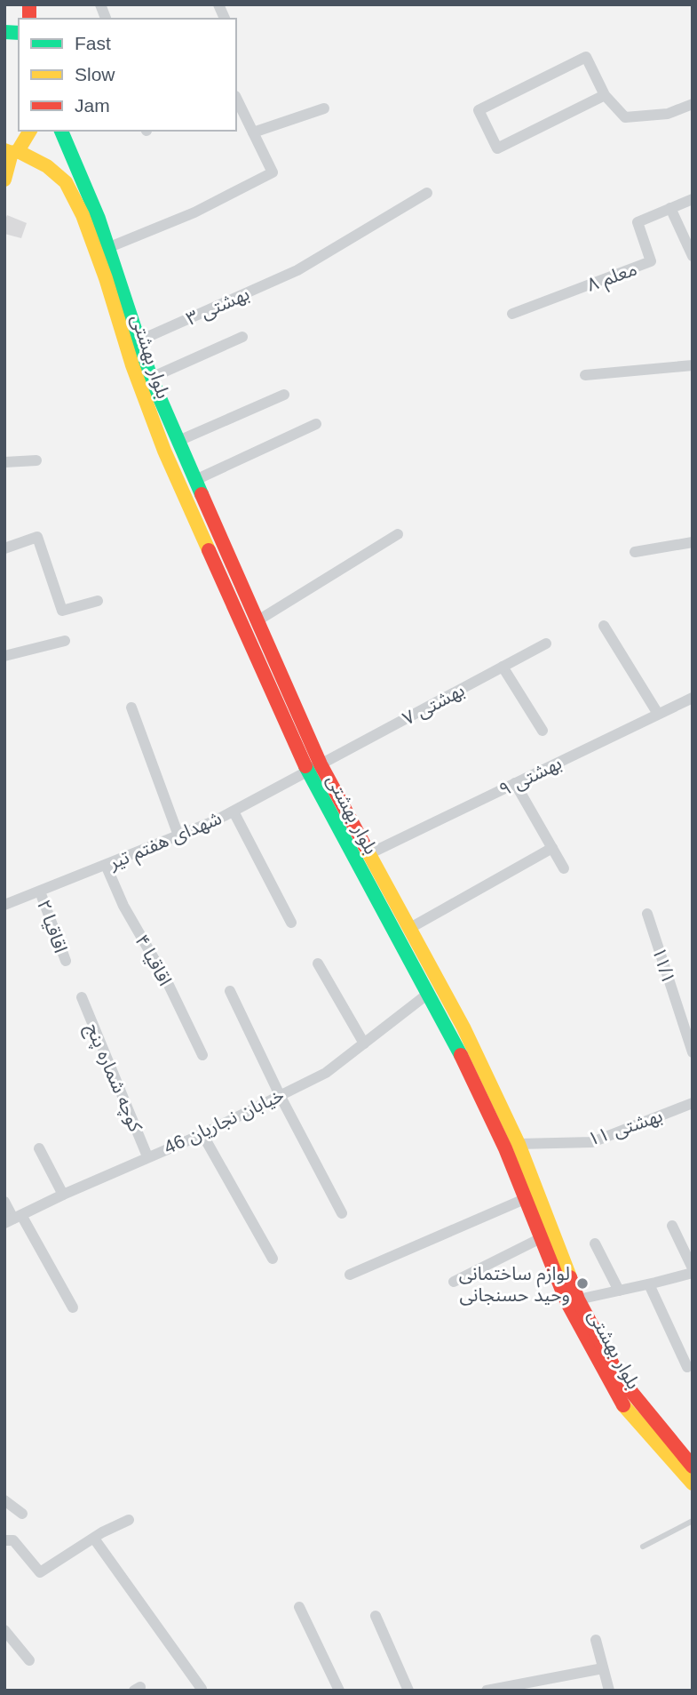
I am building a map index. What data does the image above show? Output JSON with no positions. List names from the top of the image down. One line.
{"streets":{"main road":["بلوار بهشتی"],"street":["معلم ۸","بهشتی ۳","بهشتی ۷","بهشتی ۹","شهدای هفتم تیر","اقاقیا ۲","اقاقیا ۴","۱۱/۱","کوچه شماره پنج","خیابان نجاریان 46","بهشتی ۱۱"]},"crossings":[["بهشتی ۳","بلوار بهشتی"],["بلوار بهشتی","بهشتی ۷"],["بلوار بهشتی","بهشتی ۹"],["بلوار بهشتی","شهدای هفتم تیر"],["بلوار بهشتی","خیابان نجاریان 46"],["بلوار بهشتی","بهشتی ۱۱"],["بهشتی ۷","شهدای هفتم تیر"],["شهدای هفتم تیر","اقاقیا ۲"],["شهدای هفتم تیر","اقاقیا ۴"],["کوچه شماره پنج","خیابان نجاریان 46"]],"places":["لوازم ساختمانی وحید حسنجانی"],"legend":["Fast","Slow","Jam"]}
